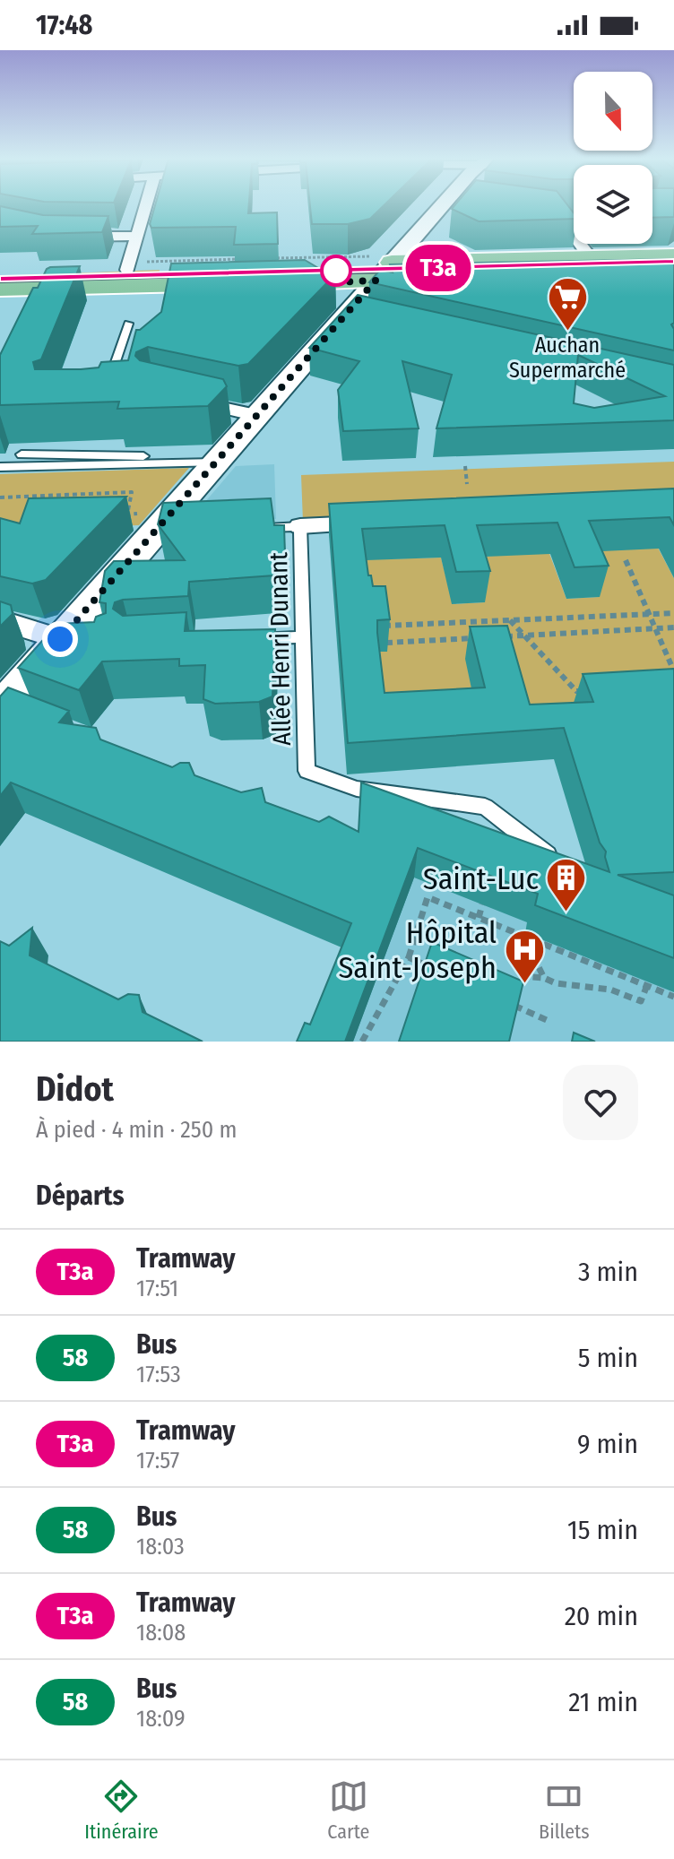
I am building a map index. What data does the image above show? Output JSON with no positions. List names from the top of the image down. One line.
{"streets":{"lane":["Allée Henri Dunant"]},"places":{"supermarket":["Auchan Supermarché"],"building":["Saint-Luc"],"hospital":["Hôpital Saint-Joseph"]},"lines":["tram line T3a"],"north":"bottom","page":{"status":"17:48","on_map":"T3a","heading":[["Didot","À pied · 4 min · 250 m"],"Départs"],"list":[{"mark":"T3a","name":"Tramway","note":"17:51","value":"3 min"},{"mark":"58","name":"Bus","note":"17:53","value":"5 min"},{"mark":"T3a","name":"Tramway","note":"17:57","value":"9 min"},{"mark":"58","name":"Bus","note":"18:03","value":"15 min"},{"mark":"T3a","name":"Tramway","note":"18:08","value":"20 min"},{"mark":"58","name":"Bus","note":"18:09","value":"21 min"}],"tabs":["Itinéraire","Carte","Billets"]}}
